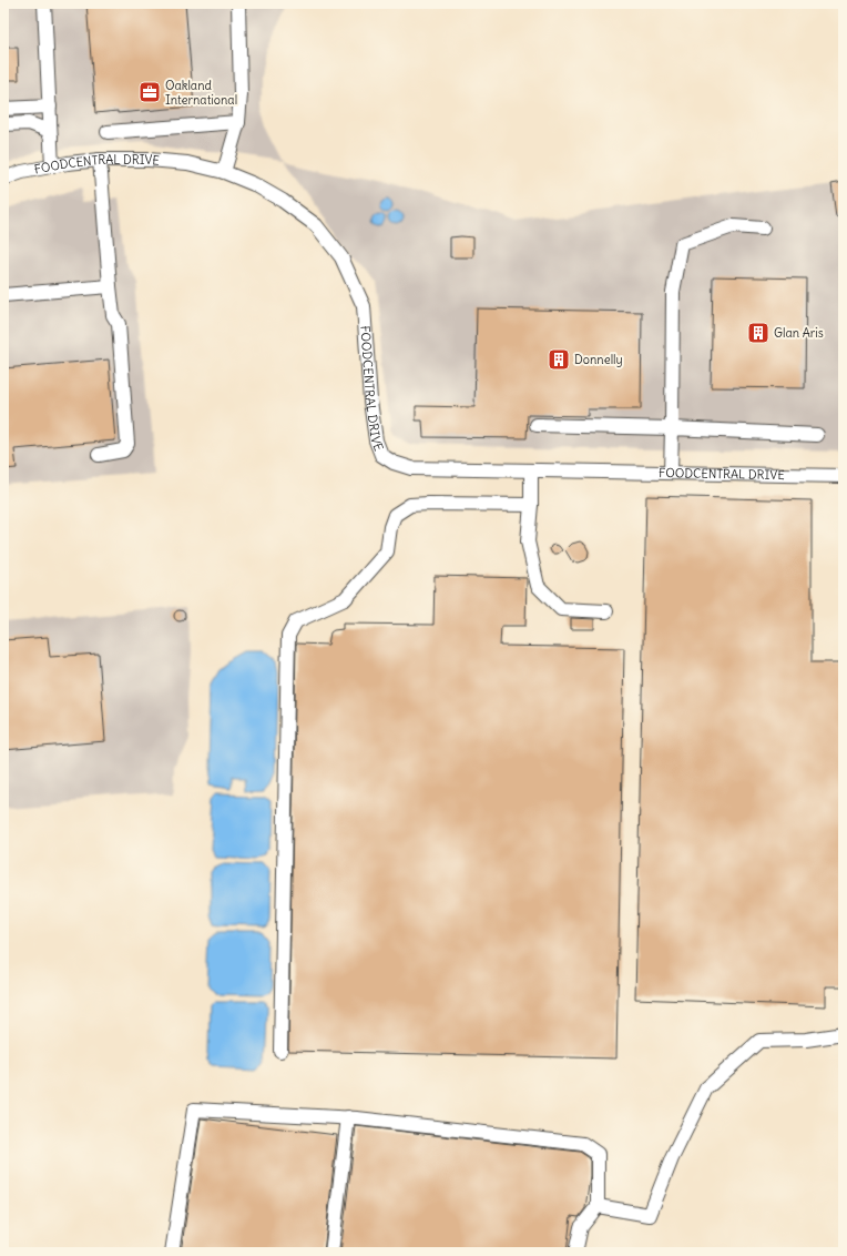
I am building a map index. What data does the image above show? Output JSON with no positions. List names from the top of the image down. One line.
{"streets":{"street":["FOODCENTRAL DRIVE"]},"places":{"office":["Oakland International"],"building":["Glan Aris","Donnelly"]}}
